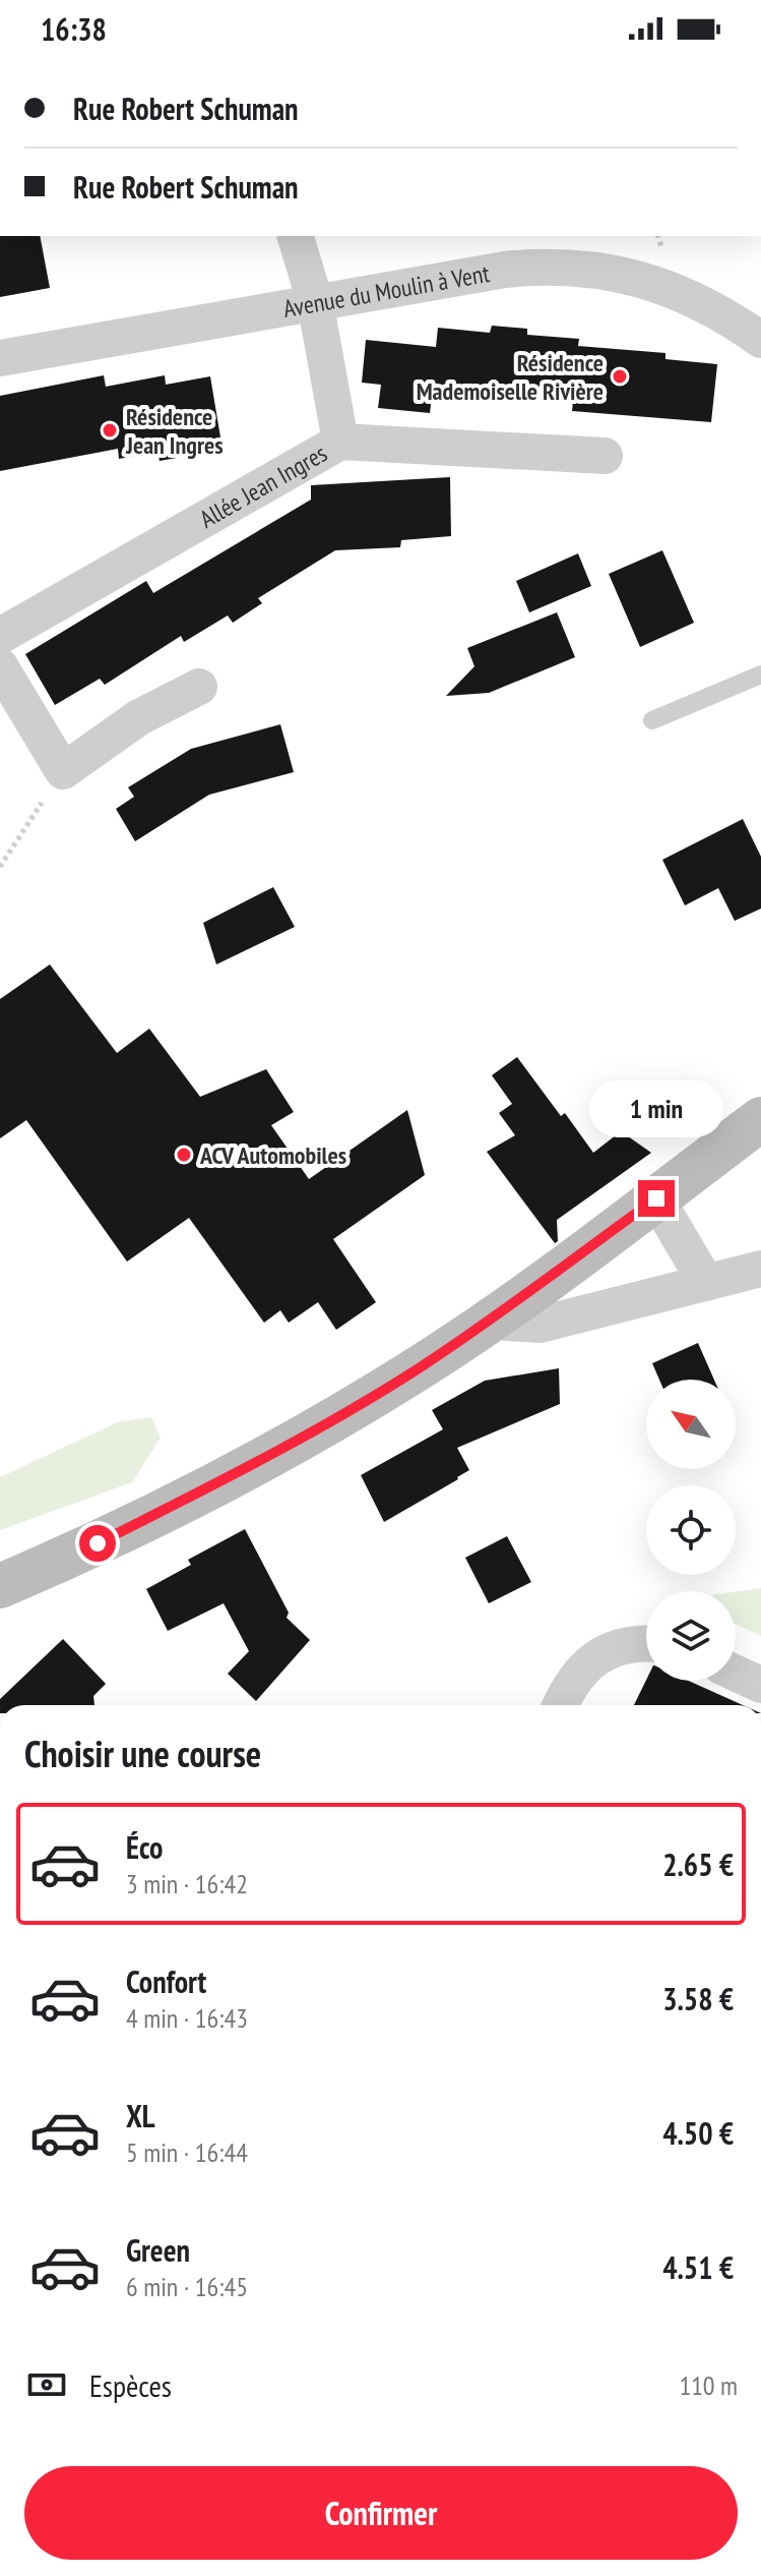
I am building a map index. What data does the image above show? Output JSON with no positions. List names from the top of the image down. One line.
{"streets":{"street":["Avenue du Moulin à Vent","Allée Jean Ingres"]},"places":["Résidence Mademoiselle Rivière","Résidence Jean Ingres","ACV Automobiles"],"north":"top left","page":{"status":"16:38","banner":["Rue Robert Schuman","Rue Robert Schuman"],"bubble":"1 min","heading":"Choisir une course","list":[{"name":"Éco","note":"3 min · 16:42","value":"2.65 €"},{"name":"Confort","note":"4 min · 16:43","value":"3.58 €"},{"name":"XL","note":"5 min · 16:44","value":"4.50 €"},{"name":"Green","note":"6 min · 16:45","value":"4.51 €"}],"pay":["Espèces","110 m"],"buttons":"Confirmer"}}
